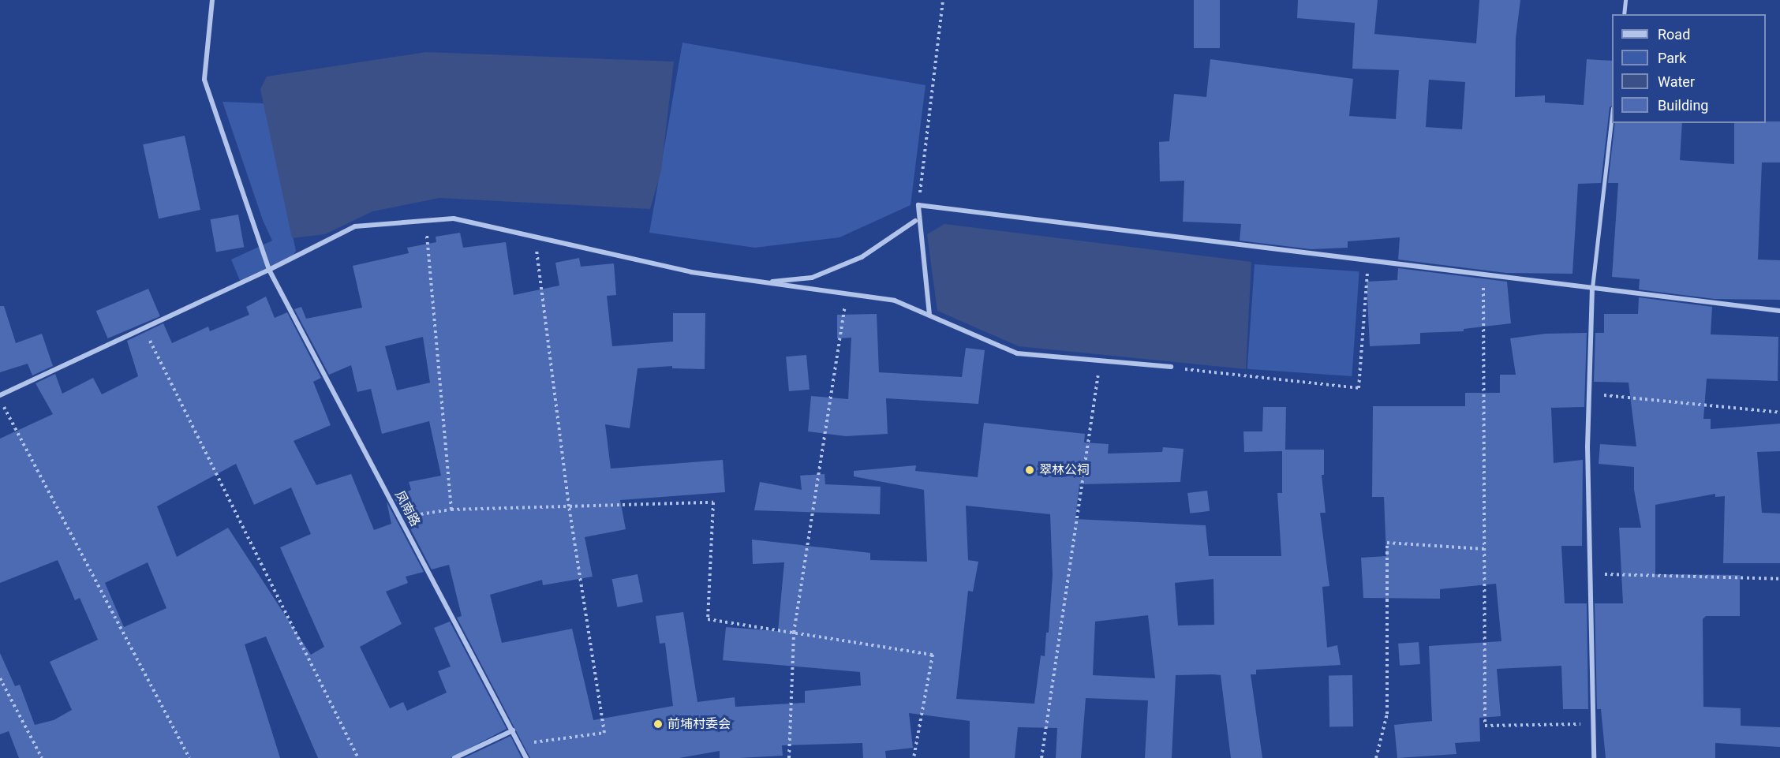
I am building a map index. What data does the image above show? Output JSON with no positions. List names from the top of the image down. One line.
{"streets":{"street":["凤南路"]},"places":["翠林公祠","前埔村委会"],"legend":["Road","Park","Water","Building"]}
